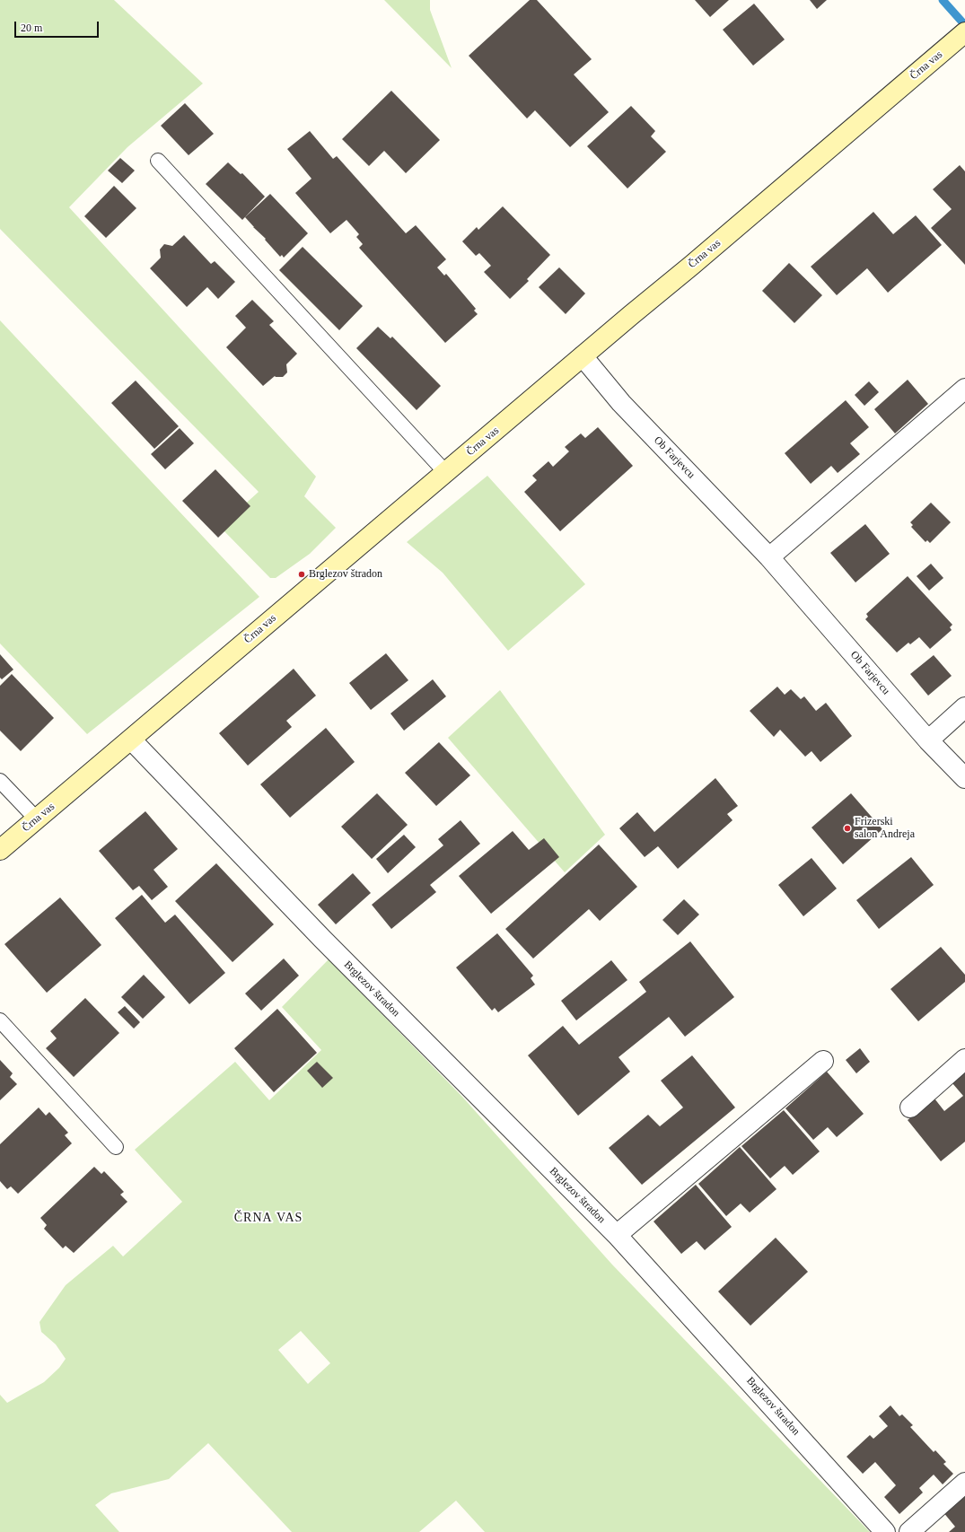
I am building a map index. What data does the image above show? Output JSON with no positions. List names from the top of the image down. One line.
{"streets":{"street":["Črna vas","Ob Farjevcu","Brglezov štradon"]},"crossings":[["Črna vas","Ob Farjevcu"],["Črna vas","Brglezov štradon"]],"districts":["ČRNA VAS"],"places":["Brglezov štradon","Frizerski salon Andreja"],"scale_bar":"20 m"}
